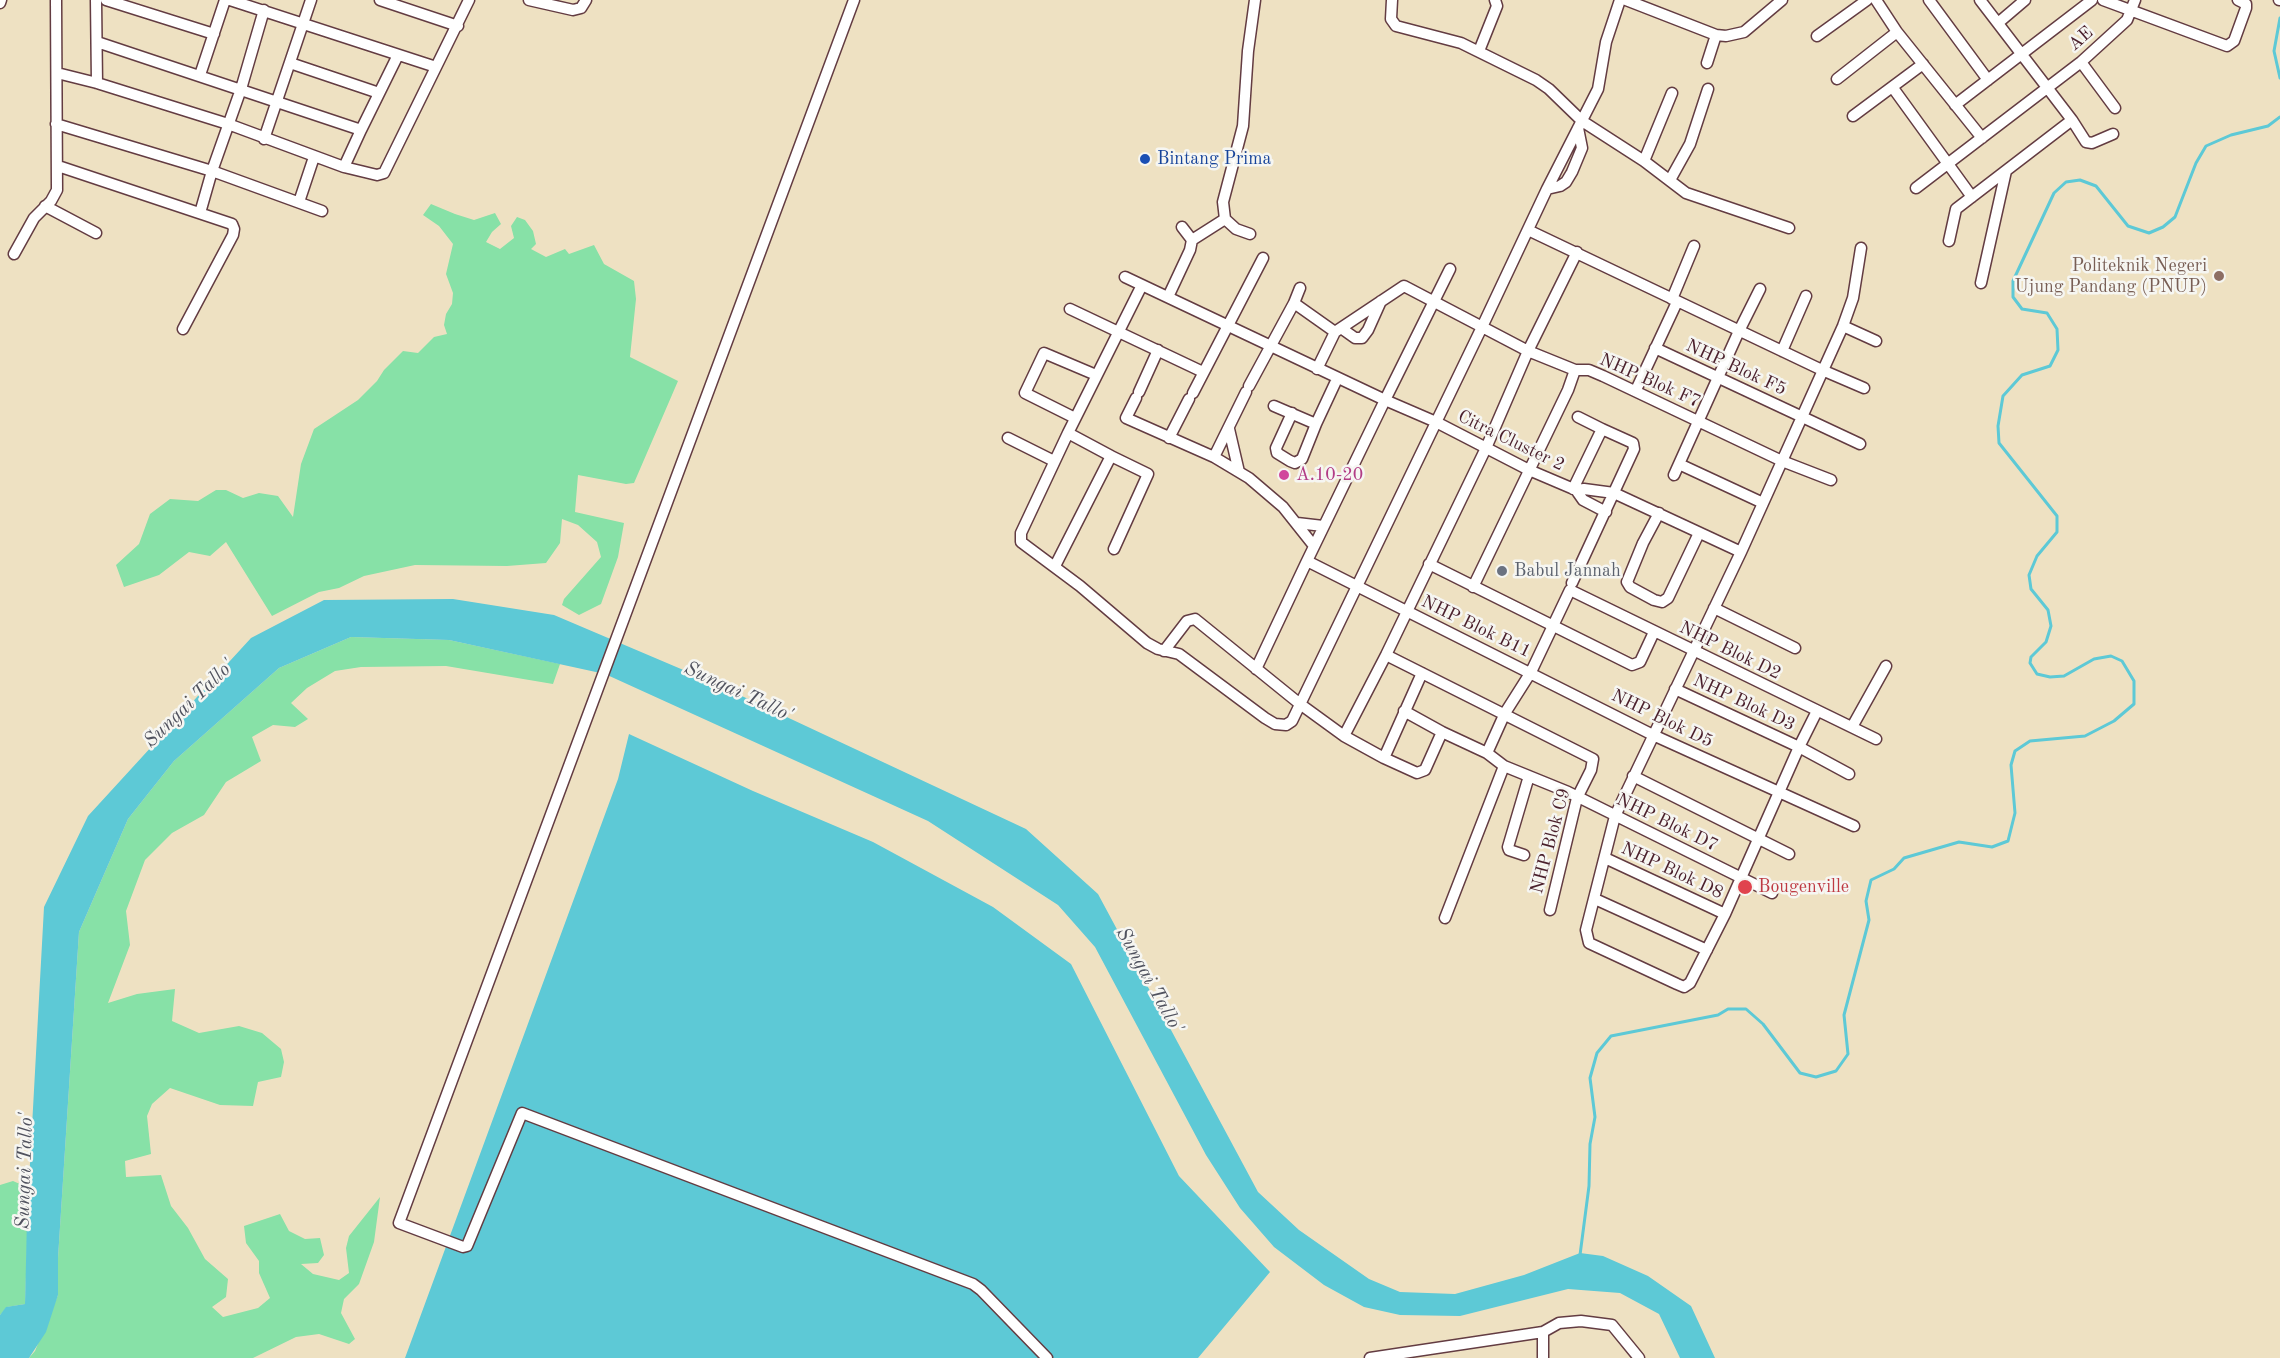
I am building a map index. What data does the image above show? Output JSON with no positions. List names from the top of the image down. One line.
{"streets":{"street":["AE","NHP Blok F5","NHP Blok F7","Citra Cluster 2","NHP Blok B11","NHP Blok D2","NHP Blok D3","NHP Blok D5","NHP Blok D7","NHP Blok C9","NHP Blok D8"]},"crossings":[["NHP Blok F7","Citra Cluster 2"],["NHP Blok B11","NHP Blok D5"],["NHP Blok D7","NHP Blok C9"]],"water":["Sungai Tallo'"],"places":["Bintang Prima","Politeknik Negeri Ujung Pandang (PNUP)","A.10-20","Babul Jannah","Bougenville"]}
